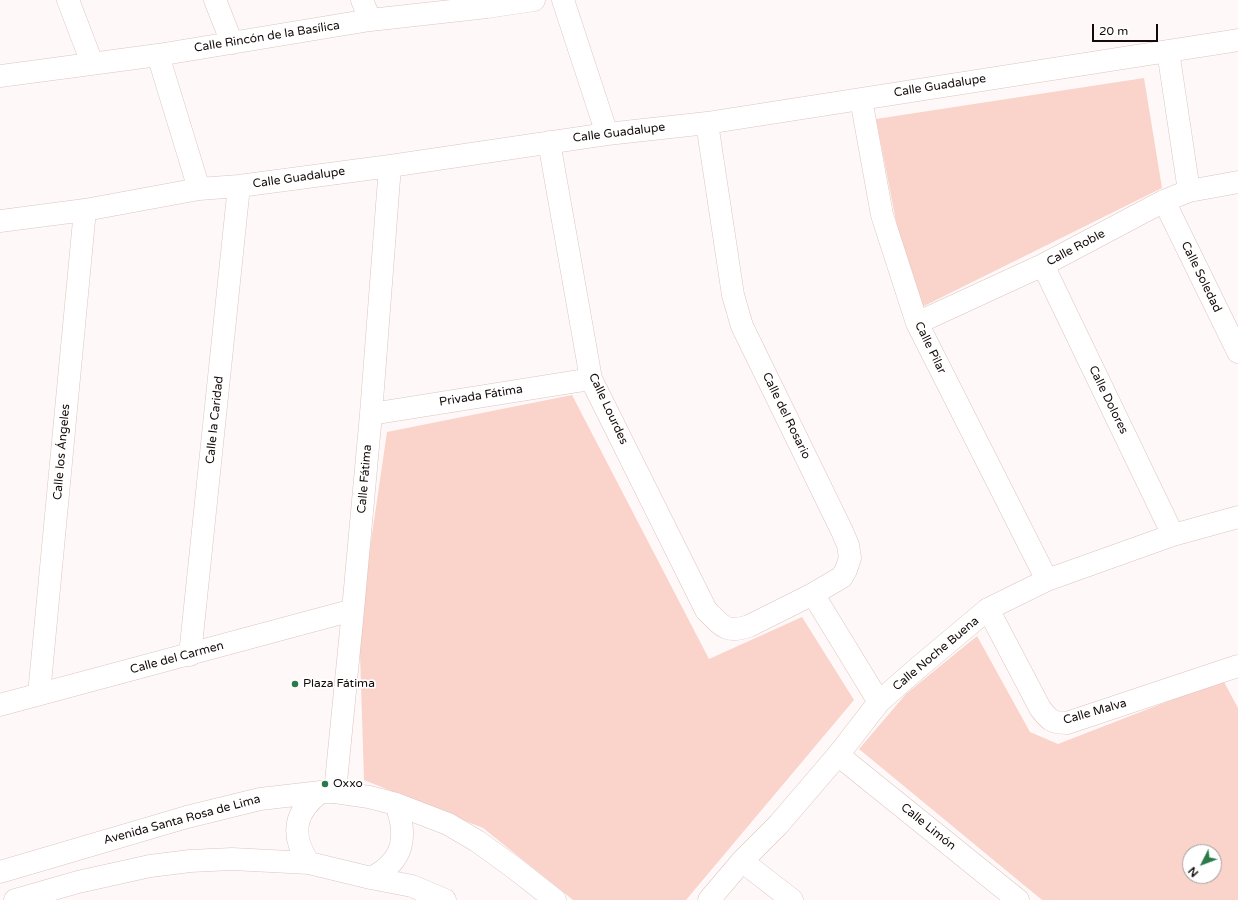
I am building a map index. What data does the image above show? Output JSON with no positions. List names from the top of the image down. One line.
{"streets":{"street":["Calle Rincón de la Basílica","Calle Guadalupe","Calle Roble","Calle Soledad","Calle Pilar","Privada Fátima","Calle Dolores","Calle Lourdes","Calle del Rosario","Calle la Caridad","Calle los Ángeles","Calle Fátima","Calle Noche Buena","Calle del Carmen","Calle Malva","Avenida Santa Rosa de Lima","Calle Limón"]},"crossings":[["Calle Guadalupe","Calle Pilar"],["Calle Guadalupe","Calle Lourdes"],["Calle Guadalupe","Calle del Rosario"],["Calle Guadalupe","Calle la Caridad"],["Calle Guadalupe","Calle los Ángeles"],["Calle Guadalupe","Calle Fátima"],["Calle Roble","Calle Soledad"],["Calle Roble","Calle Pilar"],["Calle Roble","Calle Dolores"],["Calle Pilar","Calle Noche Buena"],["Privada Fátima","Calle Lourdes"],["Privada Fátima","Calle Fátima"],["Calle Dolores","Calle Noche Buena"],["Calle Lourdes","Calle del Rosario"],["Calle la Caridad","Calle del Carmen"],["Calle los Ángeles","Calle del Carmen"],["Calle Fátima","Calle del Carmen"],["Calle Fátima","Avenida Santa Rosa de Lima"],["Calle Noche Buena","Calle Malva"],["Calle Noche Buena","Calle Limón"]],"places":["Plaza Fátima","Oxxo"],"scale_bar":"20 m","north":"bottom left"}
